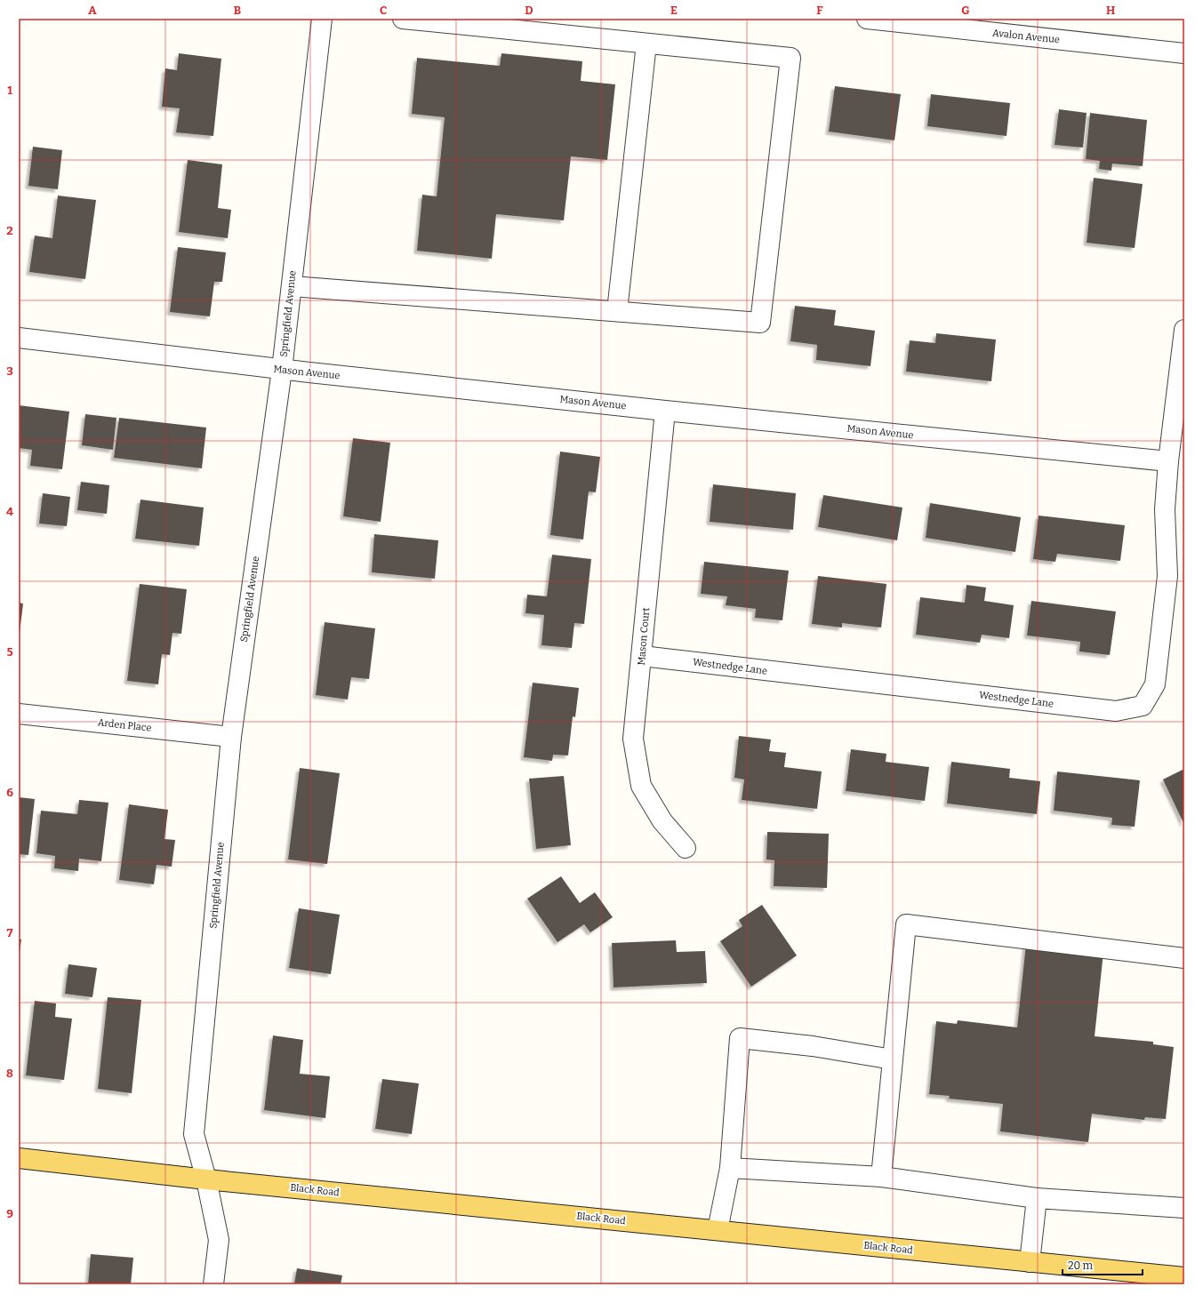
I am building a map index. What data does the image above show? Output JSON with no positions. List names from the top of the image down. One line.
{"streets":{"main road":["Black Road"],"street":["Avalon Avenue","Springfield Avenue","Mason Avenue","Mason Court","Westnedge Lane","Arden Place"]},"crossings":[["Springfield Avenue","Mason Avenue"],["Springfield Avenue","Arden Place"],["Springfield Avenue","Black Road"],["Mason Avenue","Mason Court"],["Mason Avenue","Westnedge Lane"],["Mason Court","Westnedge Lane"]],"scale_bar":"20 m","grid":{"columns":["A","B","C","D","E","F","G","H"],"rows":["1","2","3","4","5","6","7","8","9"]}}
